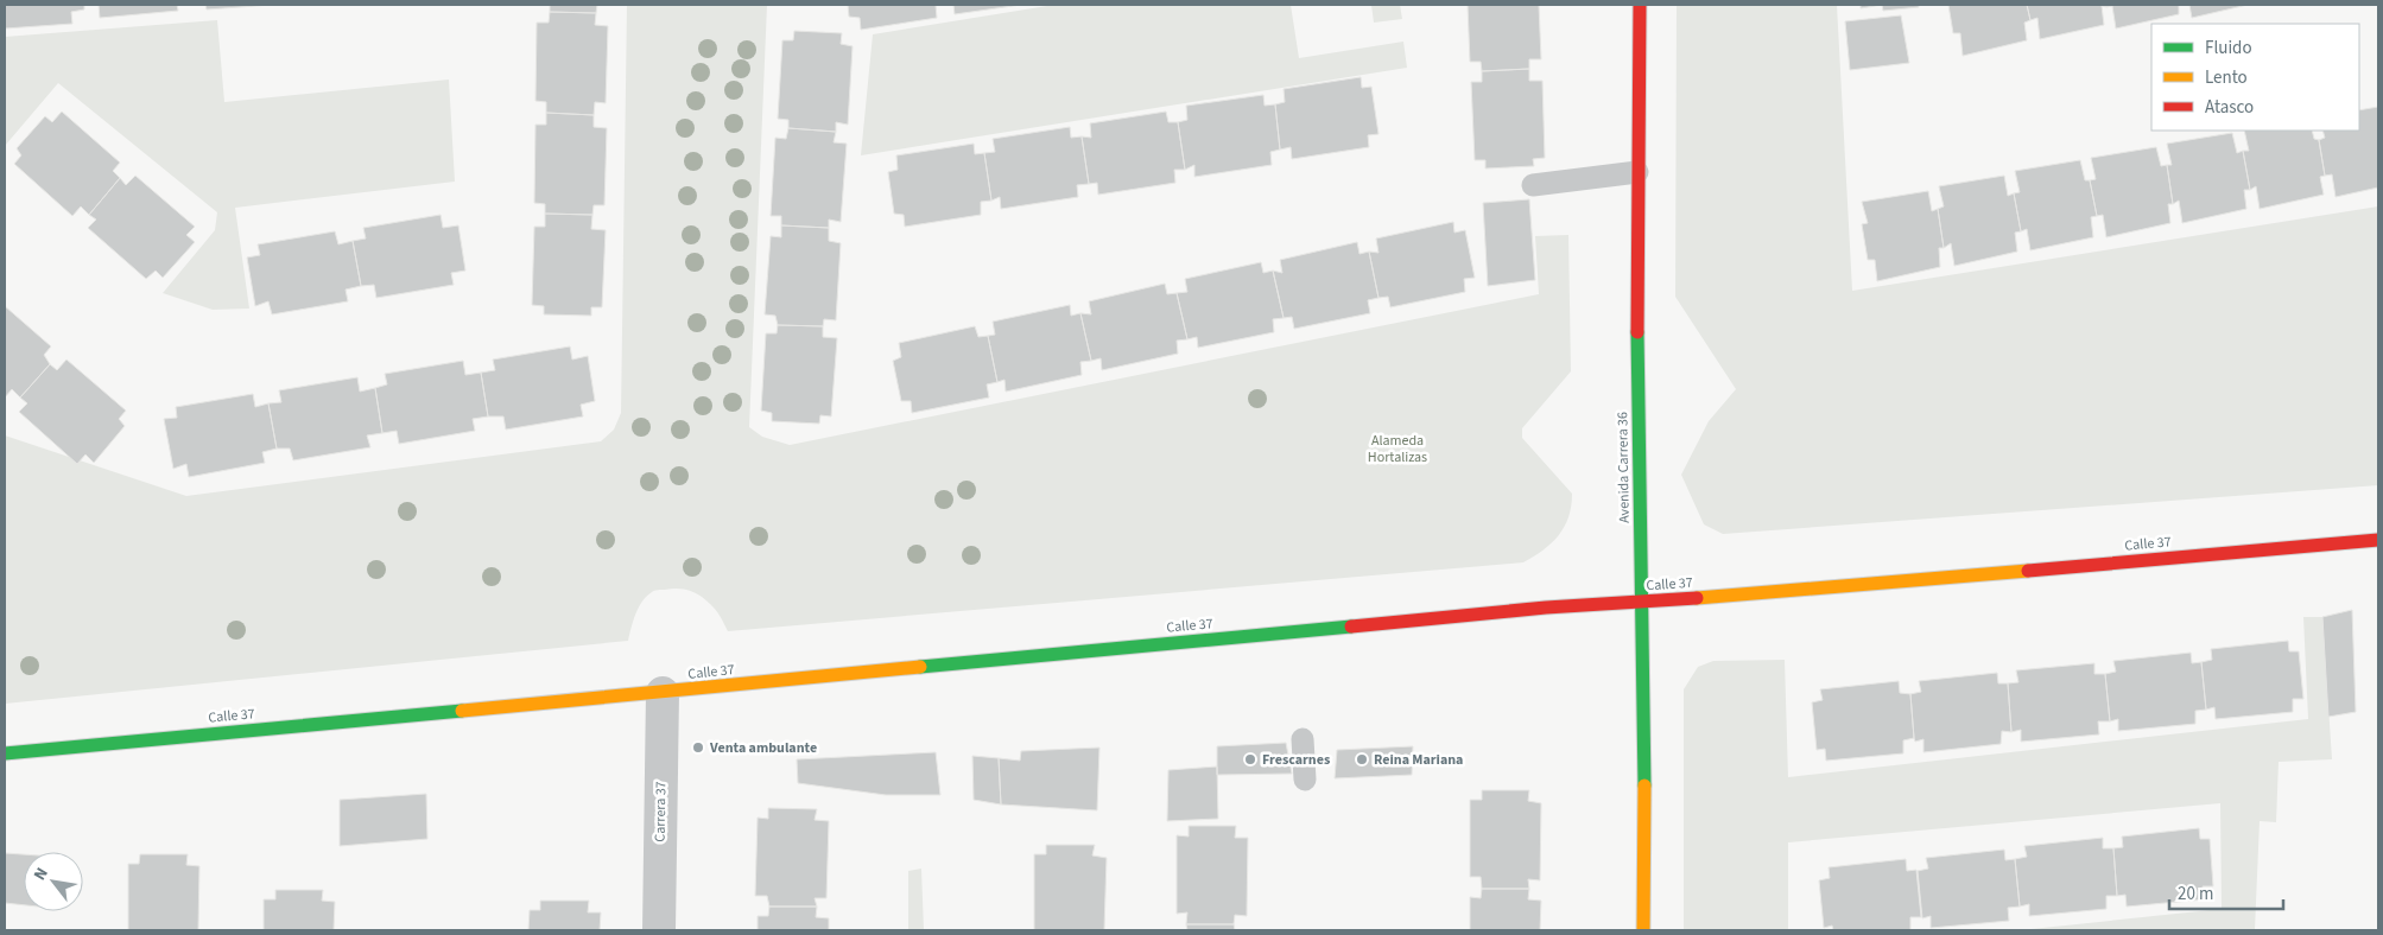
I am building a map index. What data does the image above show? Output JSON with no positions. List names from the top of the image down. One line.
{"streets":{"street":["Avenida Carrera 36","Calle 37","Carrera 37"]},"crossings":[["Avenida Carrera 36","Calle 37"],["Calle 37","Carrera 37"]],"parks":["Alameda Hortalizas"],"places":["Venta ambulante","Frescarnes","Reina Mariana"],"legend":["Fluido","Lento","Atasco"],"scale_bar":"20 m","north":"top left"}
